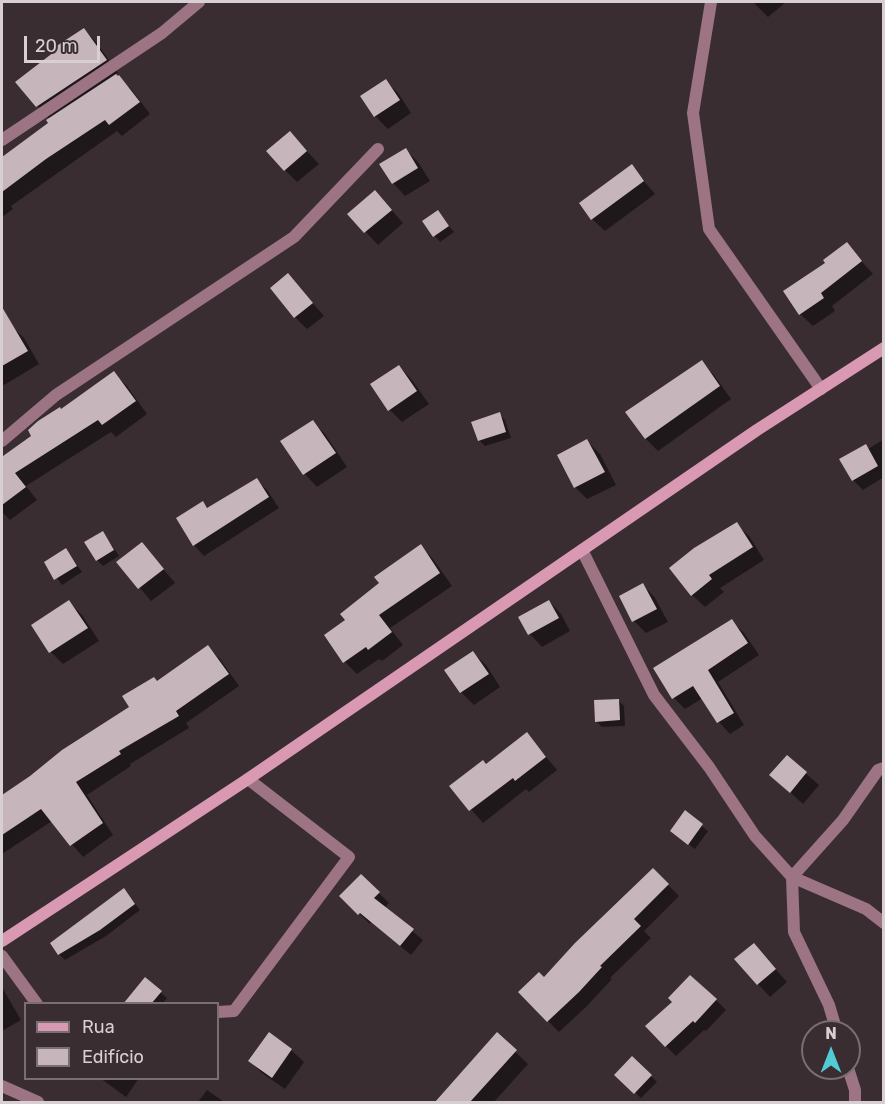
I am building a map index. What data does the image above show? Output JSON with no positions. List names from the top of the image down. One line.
{"legend":["Rua","Edifício"],"scale_bar":"20 m","north":"top"}
